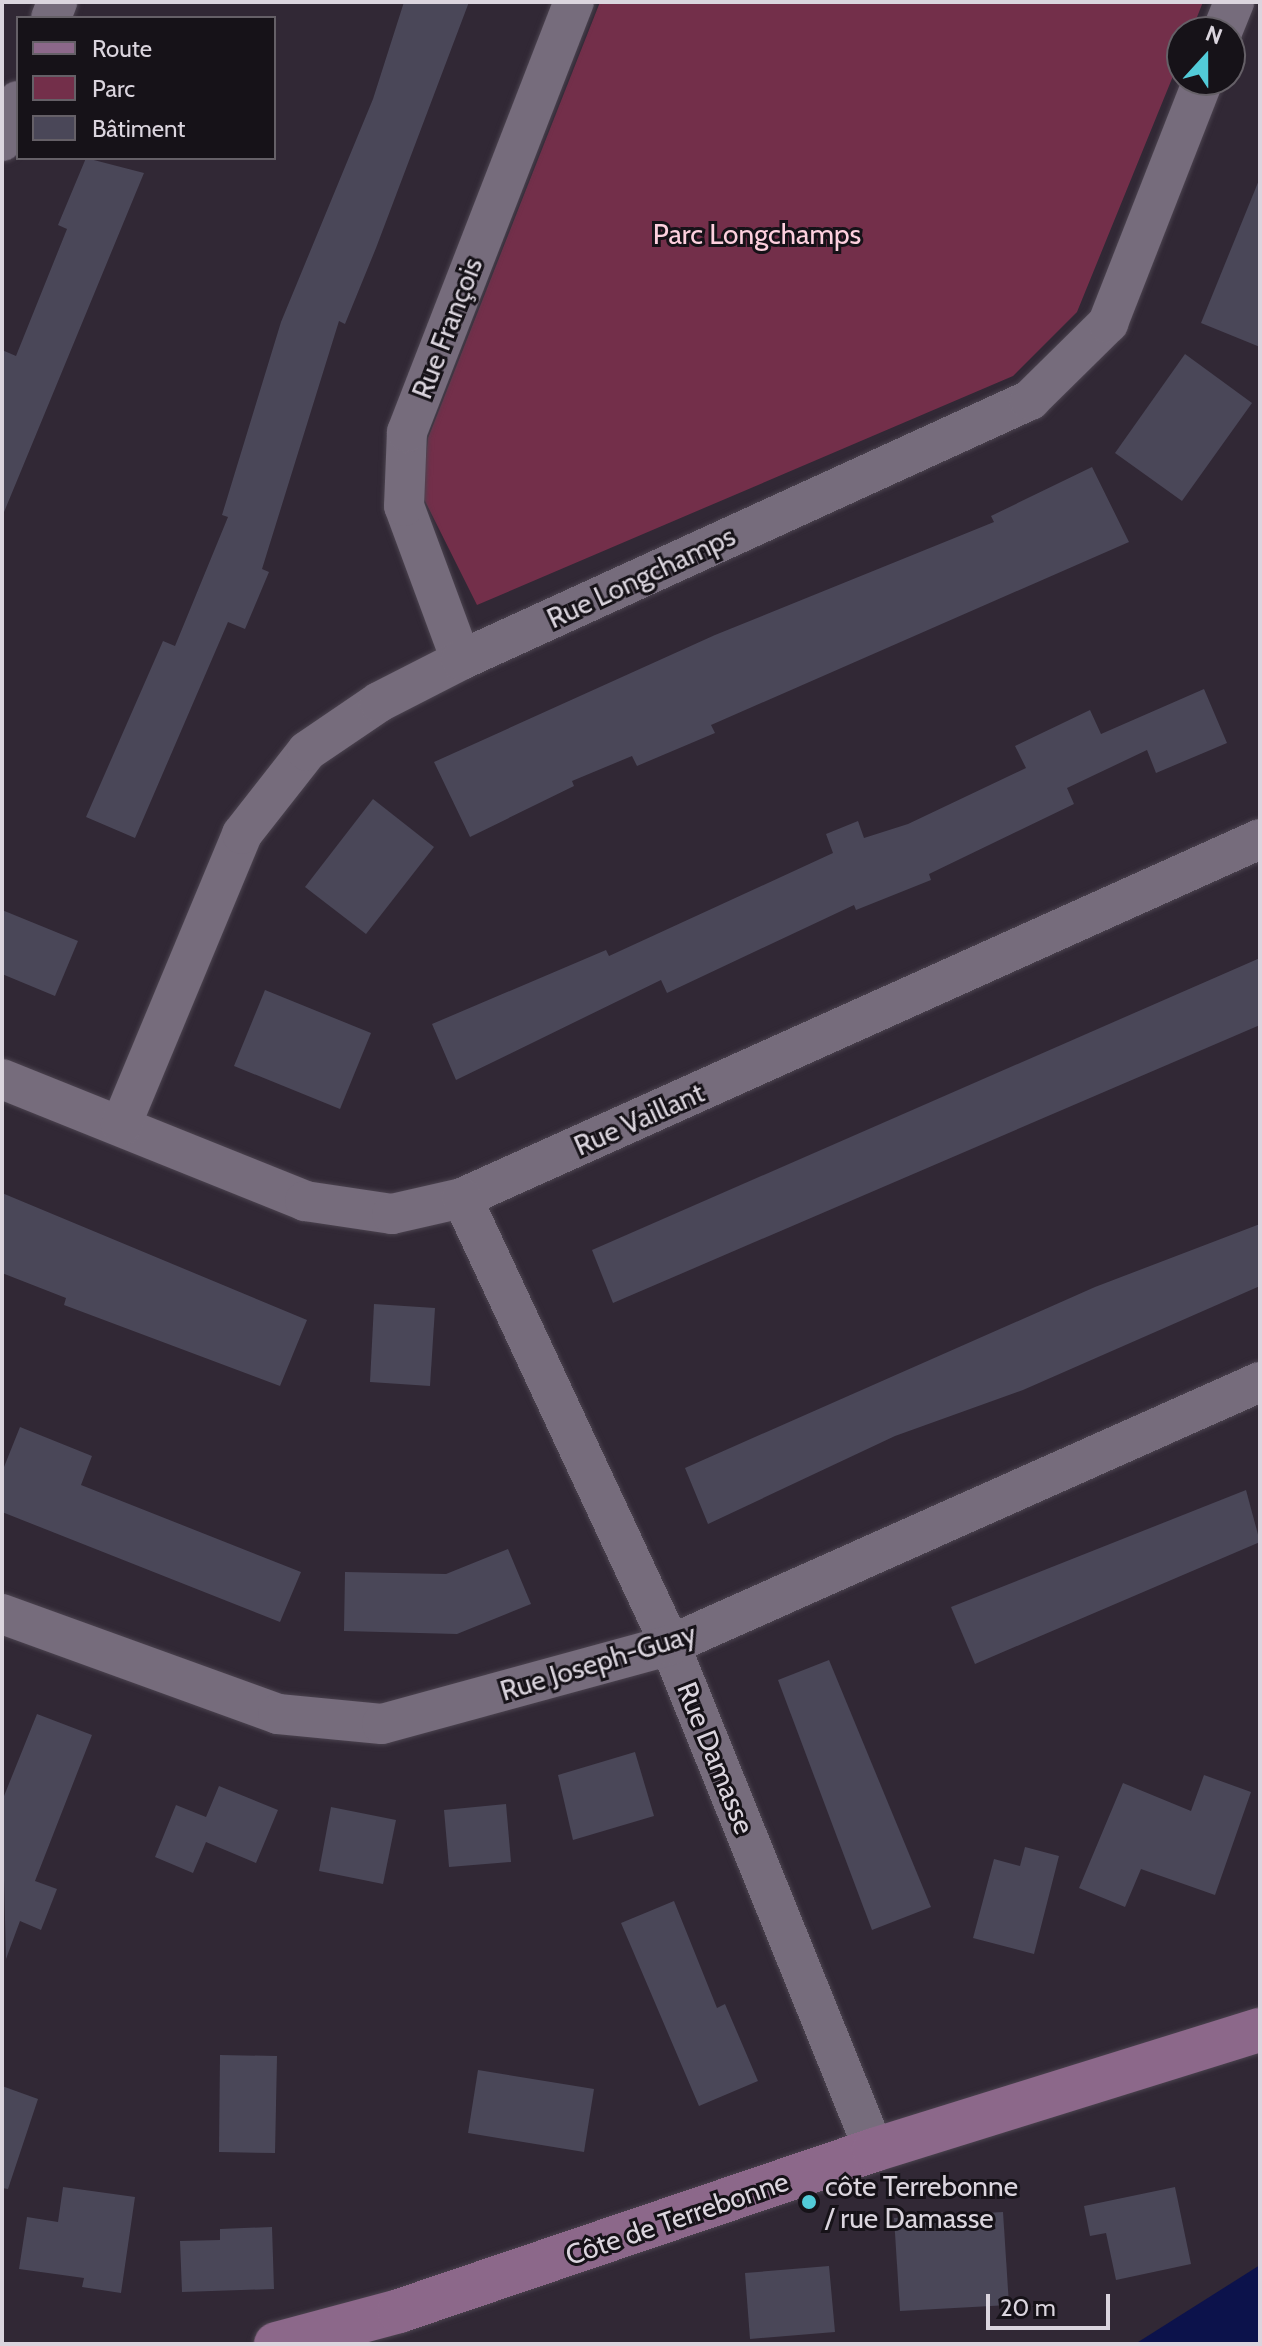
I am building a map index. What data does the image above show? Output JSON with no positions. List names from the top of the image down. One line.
{"streets":{"main road":["Côte de Terrebonne"],"street":["Rue François","Rue Longchamps","Rue Vaillant","Rue Joseph-Guay","Rue Damasse"]},"crossings":[["Rue François","Rue Longchamps"],["Rue Longchamps","Rue Vaillant"],["Rue Vaillant","Rue Damasse"],["Rue Joseph-Guay","Rue Damasse"],["Rue Damasse","Côte de Terrebonne"]],"parks":["Parc Longchamps"],"places":["côte Terrebonne / rue Damasse"],"legend":["Route","Parc","Bâtiment"],"scale_bar":"20 m","north":"top"}
